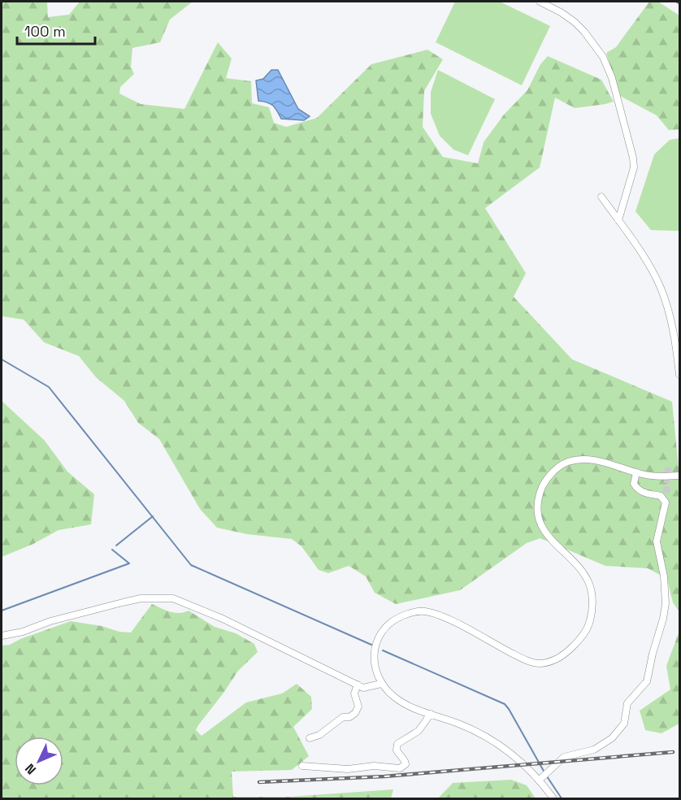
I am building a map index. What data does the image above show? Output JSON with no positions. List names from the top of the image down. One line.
{"scale_bar":"100 m","north":"bottom left"}
